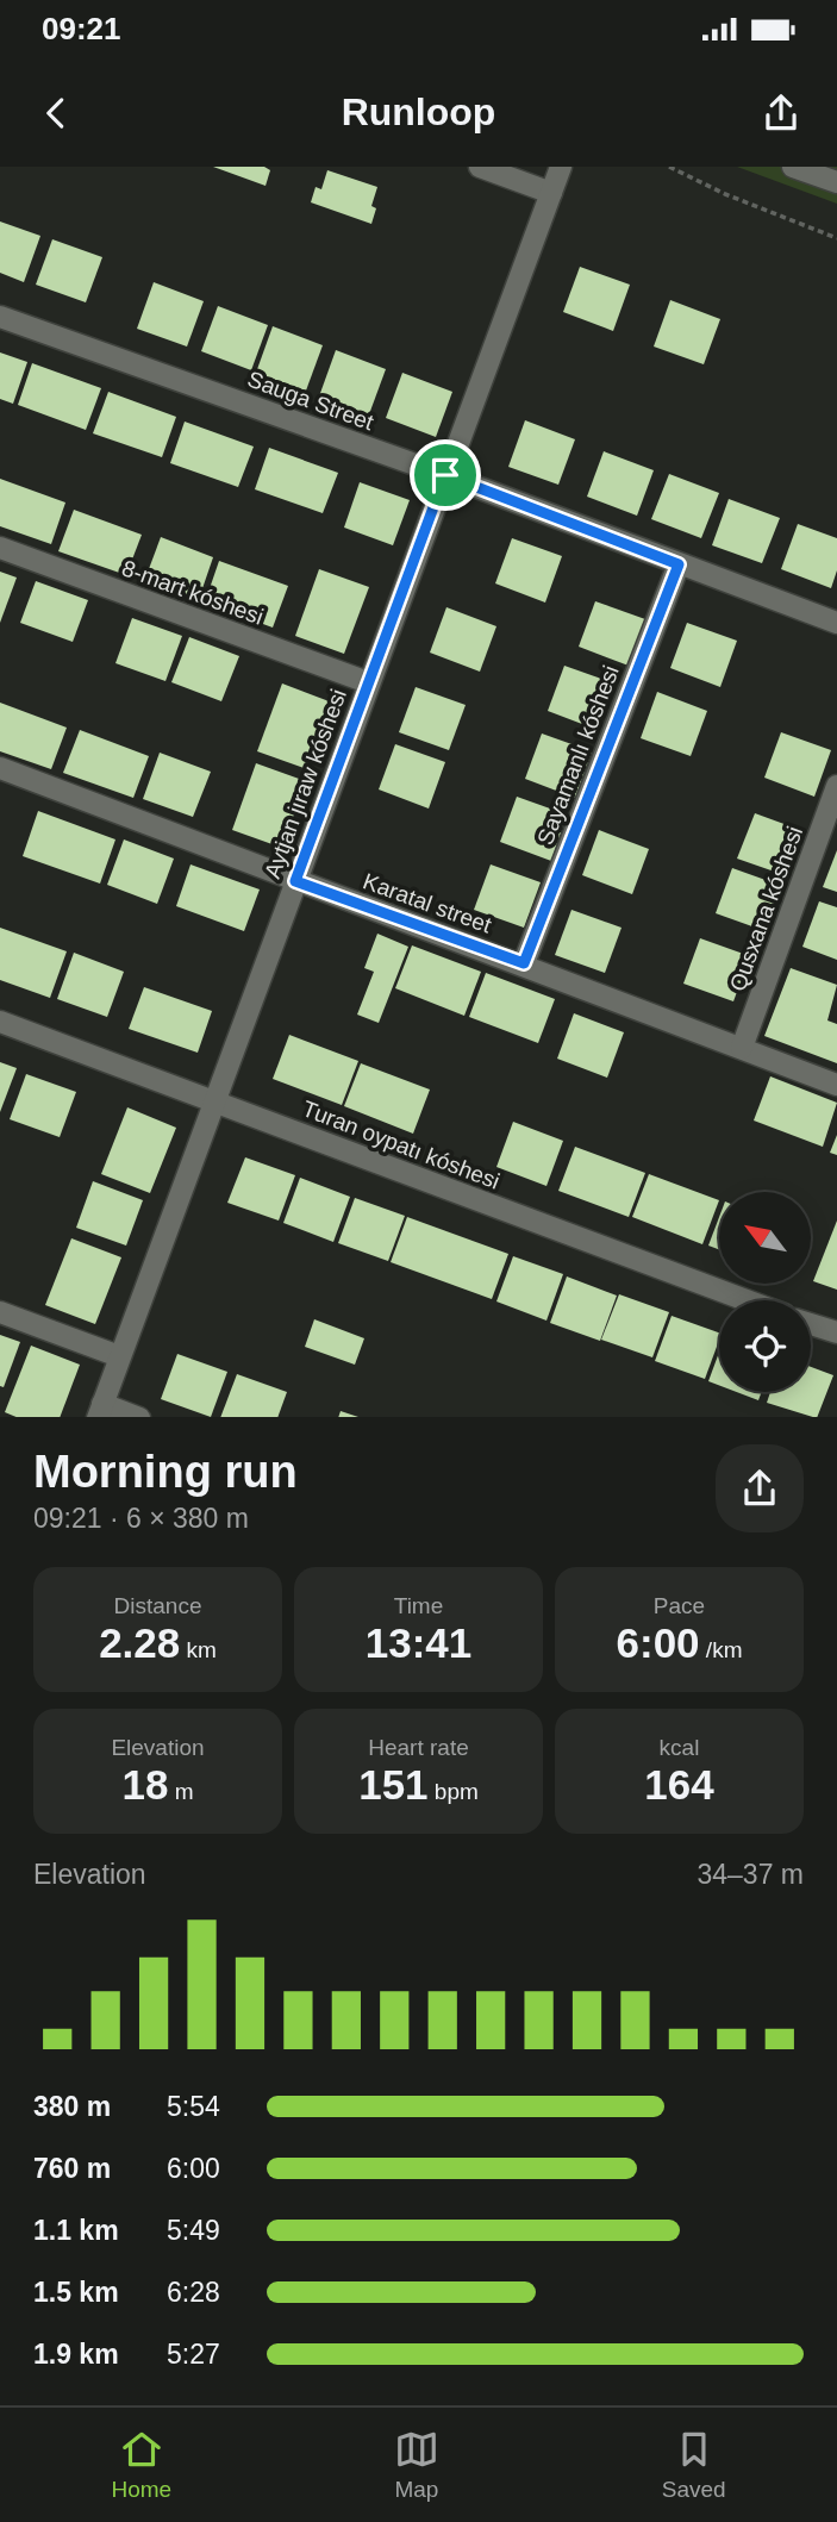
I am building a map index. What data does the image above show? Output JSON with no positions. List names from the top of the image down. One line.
{"streets":{"street":["Sauga Street","8-mart kóshesi","Sayamanlı kóshesi","Aytjan jıraw kóshesi","Karatal street","Qusxana kóshesi","Turan oypatı kóshesi"]},"crossings":[["Sauga Street","Sayamanlı kóshesi"],["Sauga Street","Aytjan jıraw kóshesi"],["8-mart kóshesi","Aytjan jıraw kóshesi"],["Sayamanlı kóshesi","Karatal street"],["Aytjan jıraw kóshesi","Karatal street"],["Aytjan jıraw kóshesi","Turan oypatı kóshesi"],["Karatal street","Qusxana kóshesi"]],"north":"top left","page":{"status":"09:21","header":"Runloop","heading":["Morning run","09:21 · 6 × 380 m"],"stats":[["Distance","2.28 km"],["Time","13:41"],["Pace","6:00 /km"],["Elevation","18 m"],["Heart rate","151 bpm"],["kcal","164"]],"chart":["Elevation","34–37 m"],"list":[{"name":"380 m","note":"5:54"},{"name":"760 m","note":"6:00"},{"name":"1.1 km","note":"5:49"},{"name":"1.5 km","note":"6:28"},{"name":"1.9 km","note":"5:27"}],"tabs":["Home","Map","Saved"]}}
